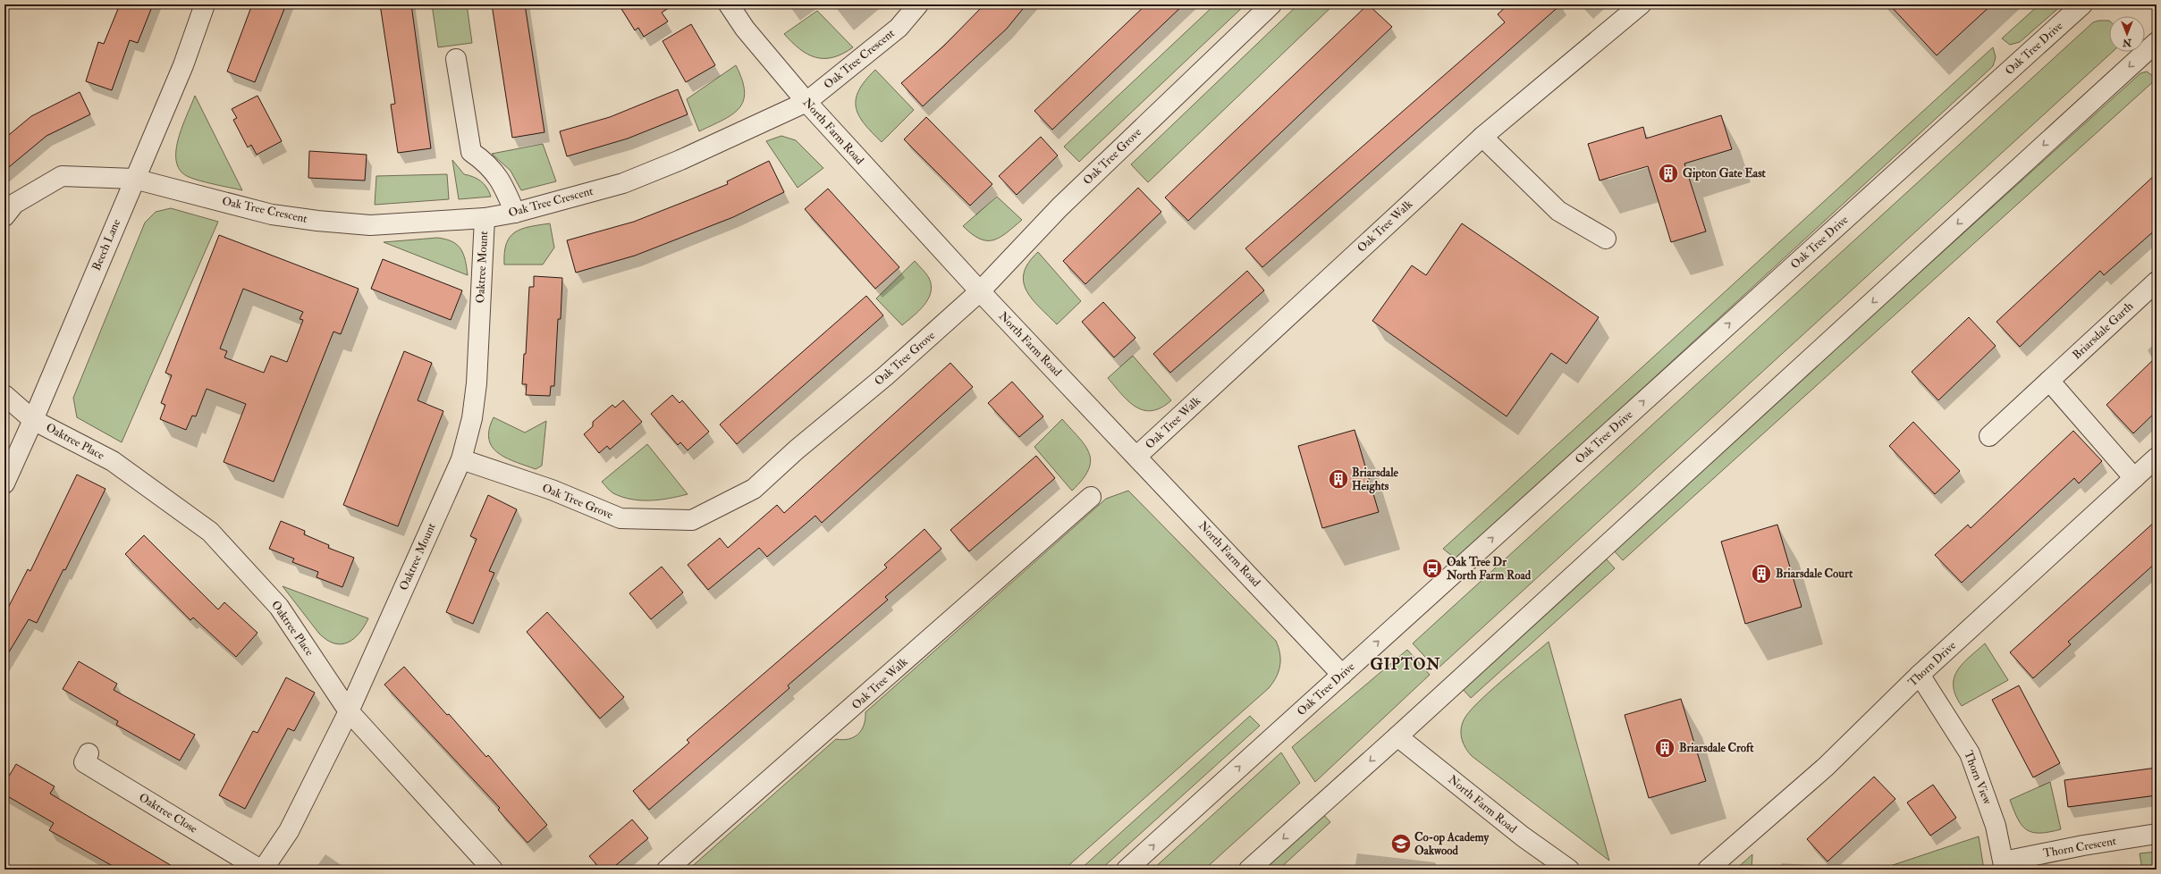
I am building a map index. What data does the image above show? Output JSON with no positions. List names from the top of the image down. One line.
{"streets":{"street":["Oak Tree Drive","Oak Tree Crescent","North Farm Road","Oak Tree Grove","Oak Tree Walk","Beech Lane","Oaktree Mount","Briarsdale Garth","Oaktree Place","Thorn Drive","Thorn View","Oaktree Close","Thorn Crescent"]},"crossings":[["Oak Tree Drive","North Farm Road"],["Oak Tree Crescent","North Farm Road"],["Oak Tree Crescent","Beech Lane"],["Oak Tree Crescent","Oaktree Mount"],["North Farm Road","Oak Tree Grove"],["North Farm Road","Oak Tree Walk"],["Oak Tree Grove","Oaktree Mount"],["Beech Lane","Oaktree Place"],["Oaktree Mount","Oaktree Place"],["Oaktree Mount","Oaktree Close"],["Thorn Drive","Thorn View"],["Thorn View","Thorn Crescent"]],"districts":["GIPTON"],"places":{"building":["Gipton Gate East","Briarsdale Heights","Briarsdale Court","Briarsdale Croft"],"bus stop":["Oak Tree Dr North Farm Road"],"school or university":["Co-op Academy Oakwood"]},"north":"bottom"}
